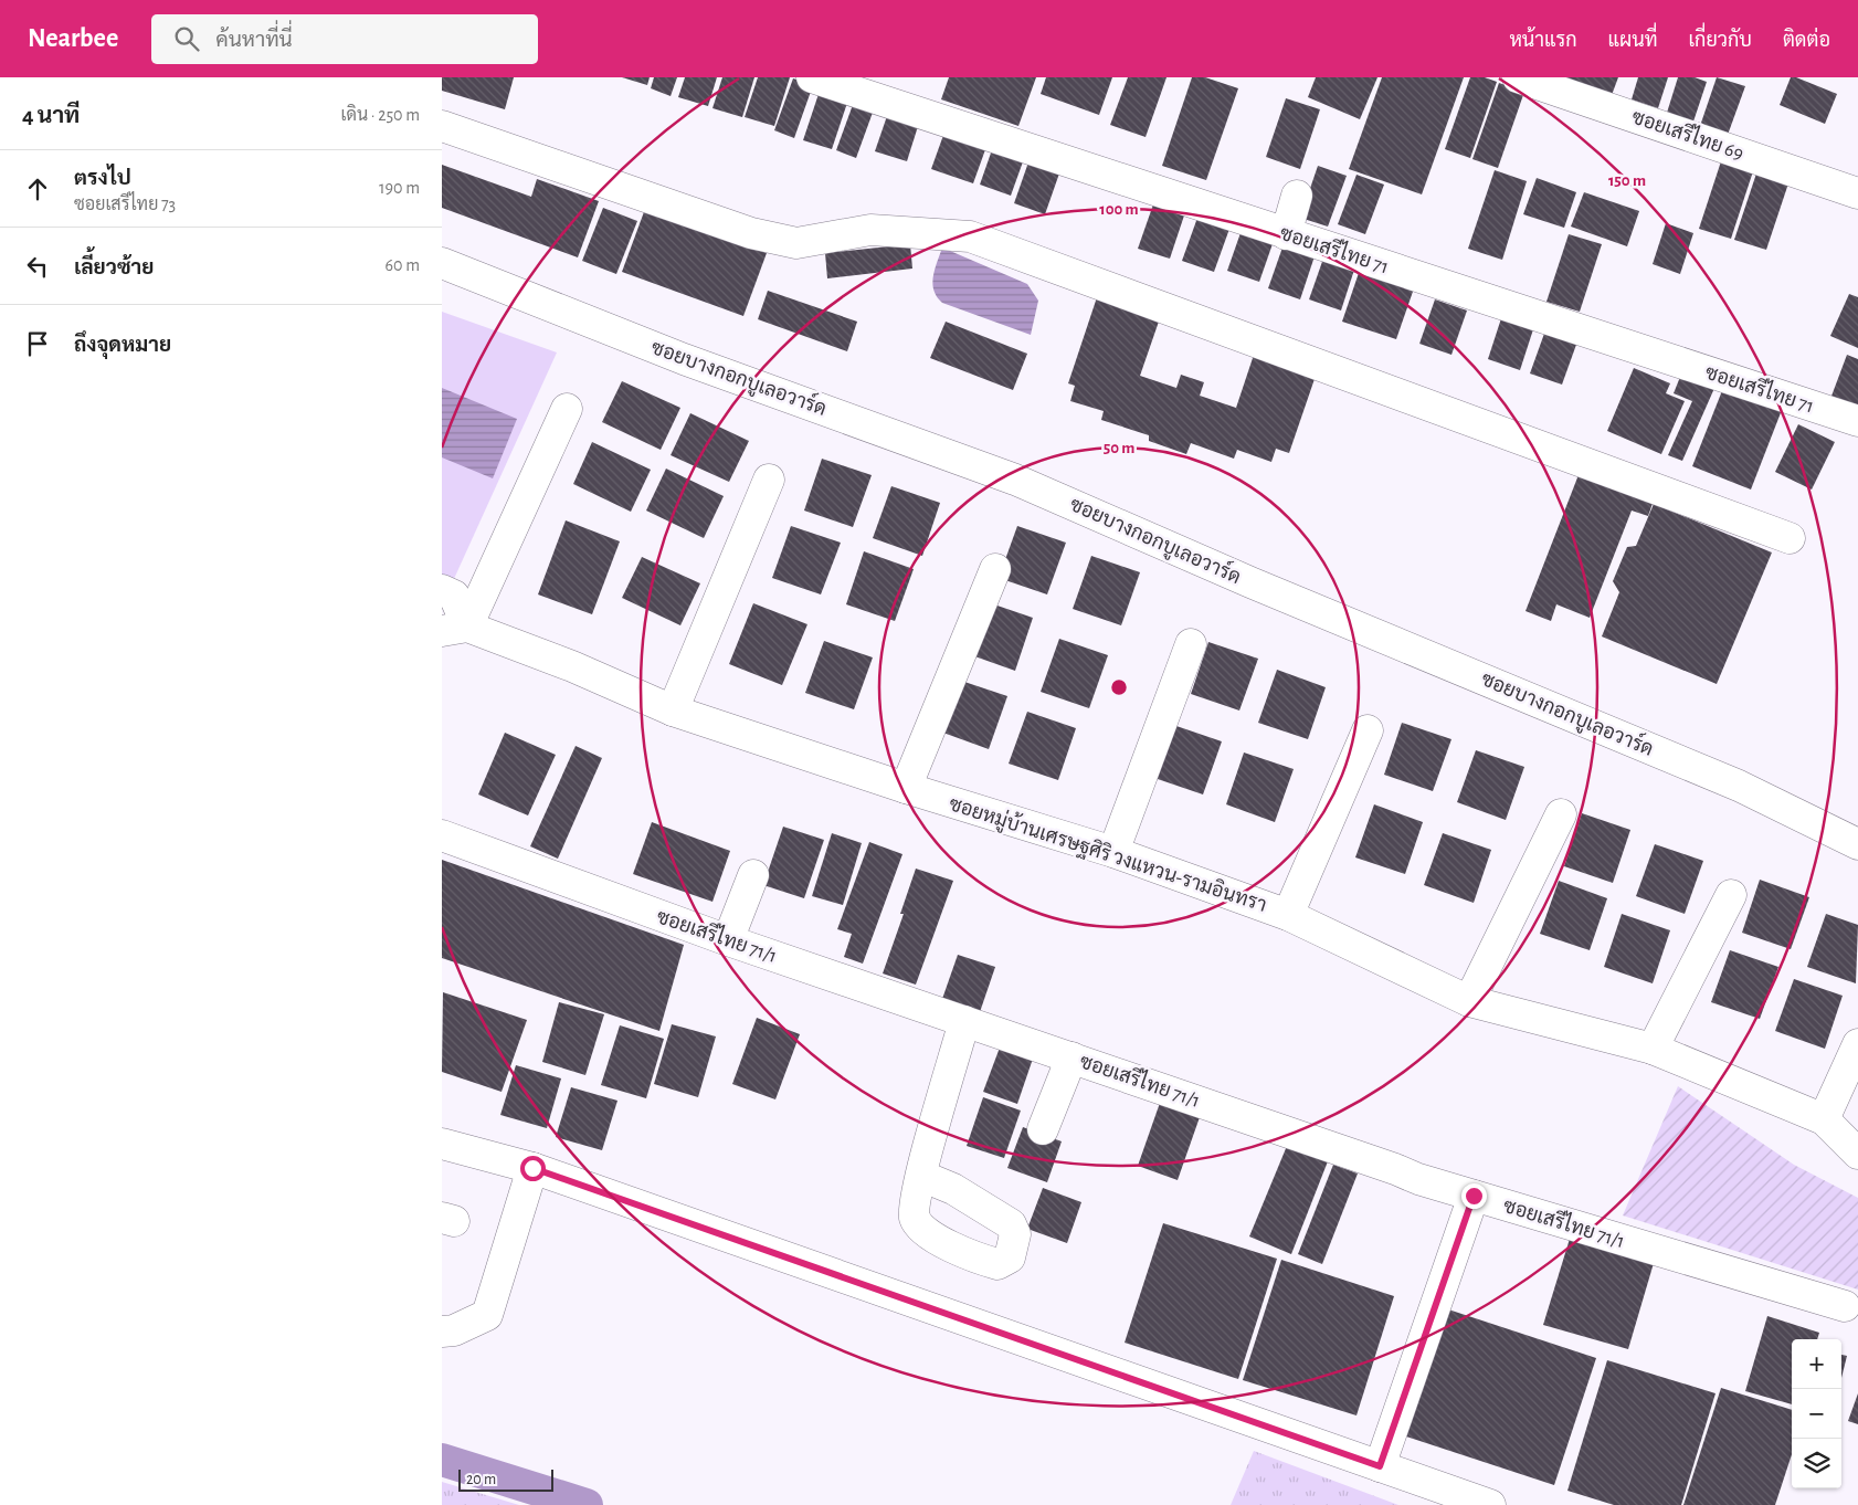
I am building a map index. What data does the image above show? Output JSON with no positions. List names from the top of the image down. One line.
{"streets":{"street":["ซอยเสรีไทย 69","ซอยเสรีไทย 71","ซอยบางกอกบูเลอวาร์ด","ซอยหมู่บ้านเศรษฐศิริ วงแหวน-รามอินทรา","ซอยเสรีไทย 71/1"]},"scale_bar":"20 m","page":{"header":"Nearbee","search":"ค้นหาที่นี่","nav":["หน้าแรก","แผนที่","เกี่ยวกับ","ติดต่อ"],"heading":["4 นาที","เดิน · 250 m"],"list":[["ตรงไป","ซอยเสรีไทย 73","190 m"],["เลี้ยวซ้าย","60 m"],"ถึงจุดหมาย"],"map_buttons":["+","−"],"scale":"20 m"},"rings":["150 m","100 m","50 m"]}
